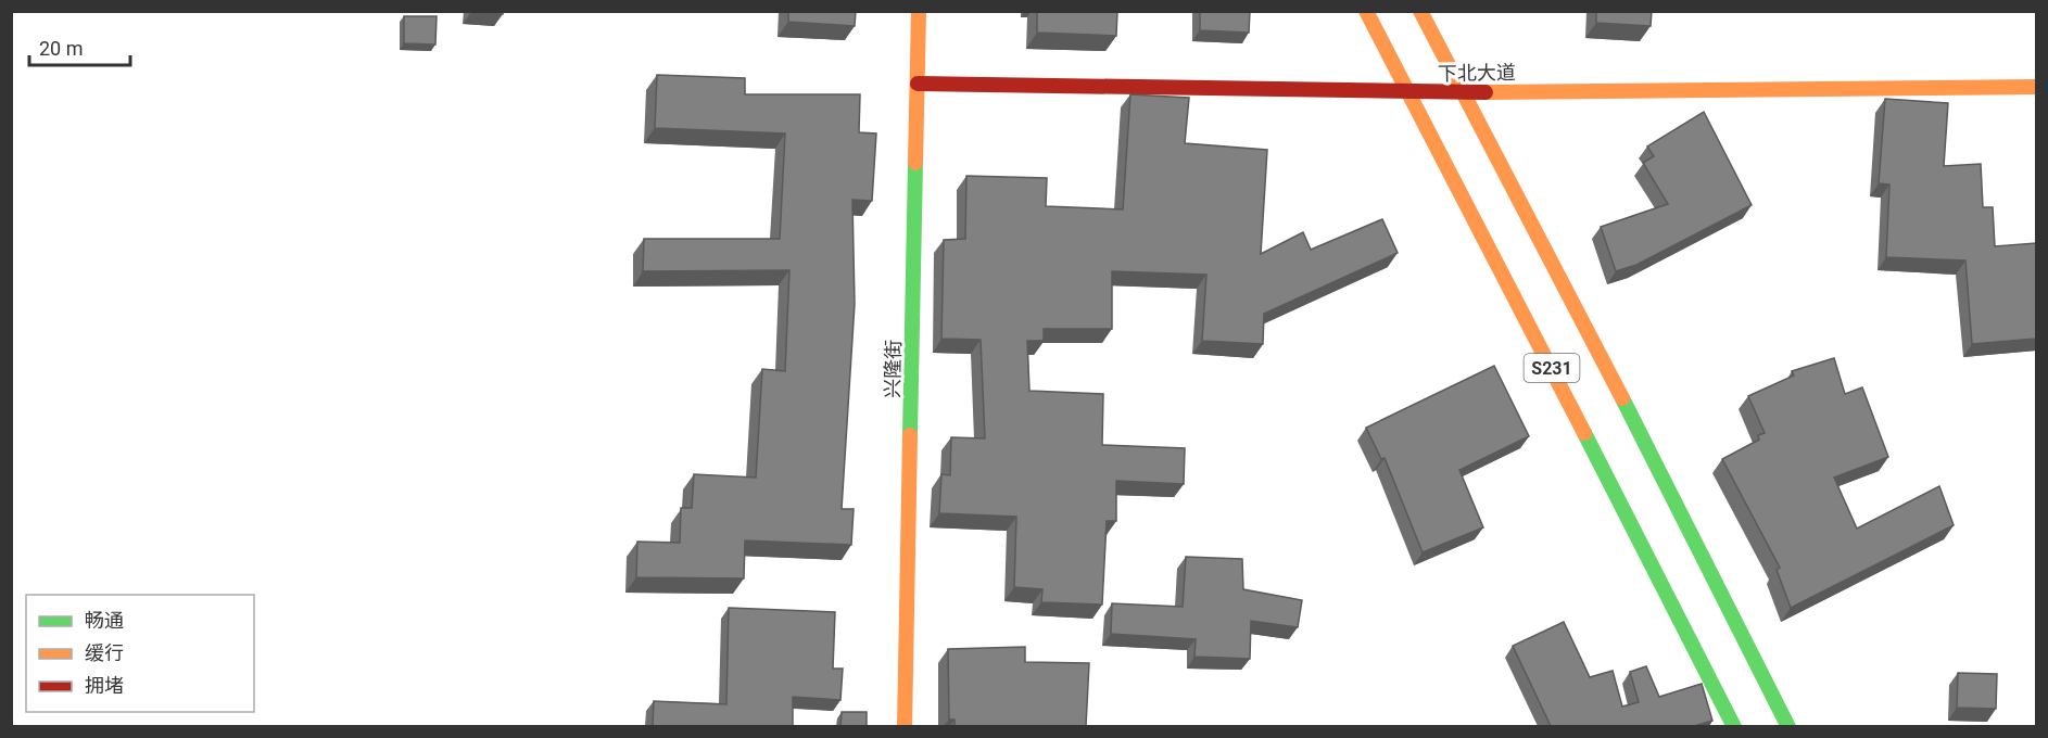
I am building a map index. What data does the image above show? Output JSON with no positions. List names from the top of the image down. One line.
{"streets":{"street":["下北大道","S231","兴隆街"]},"crossings":[["下北大道","S231"],["下北大道","兴隆街"]],"legend":["畅通","缓行","拥堵"],"scale_bar":"20 m"}
